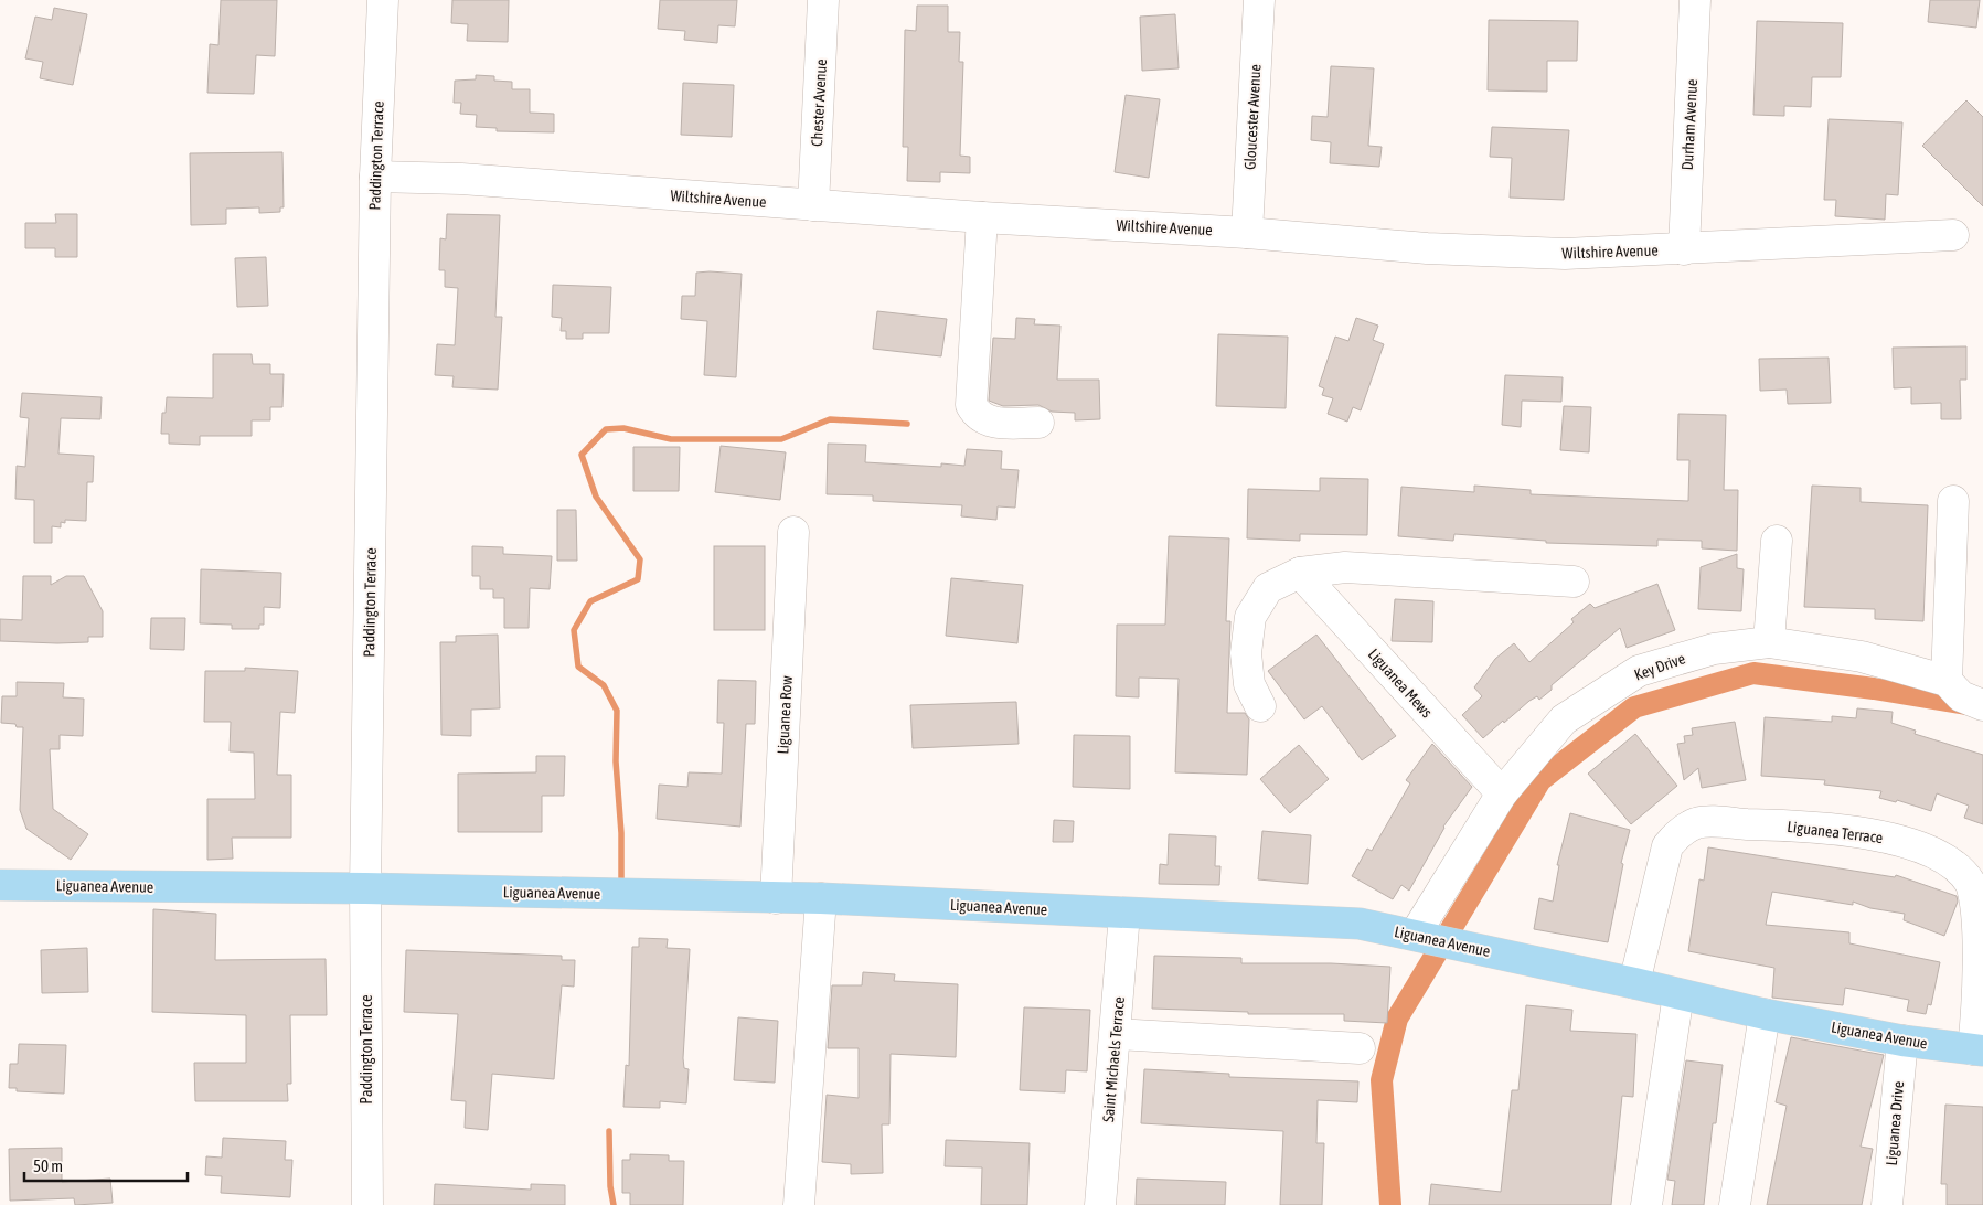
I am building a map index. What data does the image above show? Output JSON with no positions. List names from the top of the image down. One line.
{"streets":{"main road":["Liguanea Avenue"],"street":["Chester Avenue","Gloucester Avenue","Durham Avenue","Paddington Terrace","Wiltshire Avenue","Key Drive","Liguanea Mews","Liguanea Row","Liguanea Terrace","Saint Michaels Terrace","Liguanea Drive"]},"crossings":[["Chester Avenue","Wiltshire Avenue"],["Gloucester Avenue","Wiltshire Avenue"],["Durham Avenue","Wiltshire Avenue"],["Paddington Terrace","Wiltshire Avenue"],["Paddington Terrace","Liguanea Avenue"],["Key Drive","Liguanea Mews"],["Key Drive","Liguanea Avenue"],["Liguanea Row","Liguanea Avenue"],["Liguanea Terrace","Liguanea Avenue"],["Liguanea Avenue","Saint Michaels Terrace"],["Liguanea Avenue","Liguanea Drive"]],"scale_bar":"50 m"}
